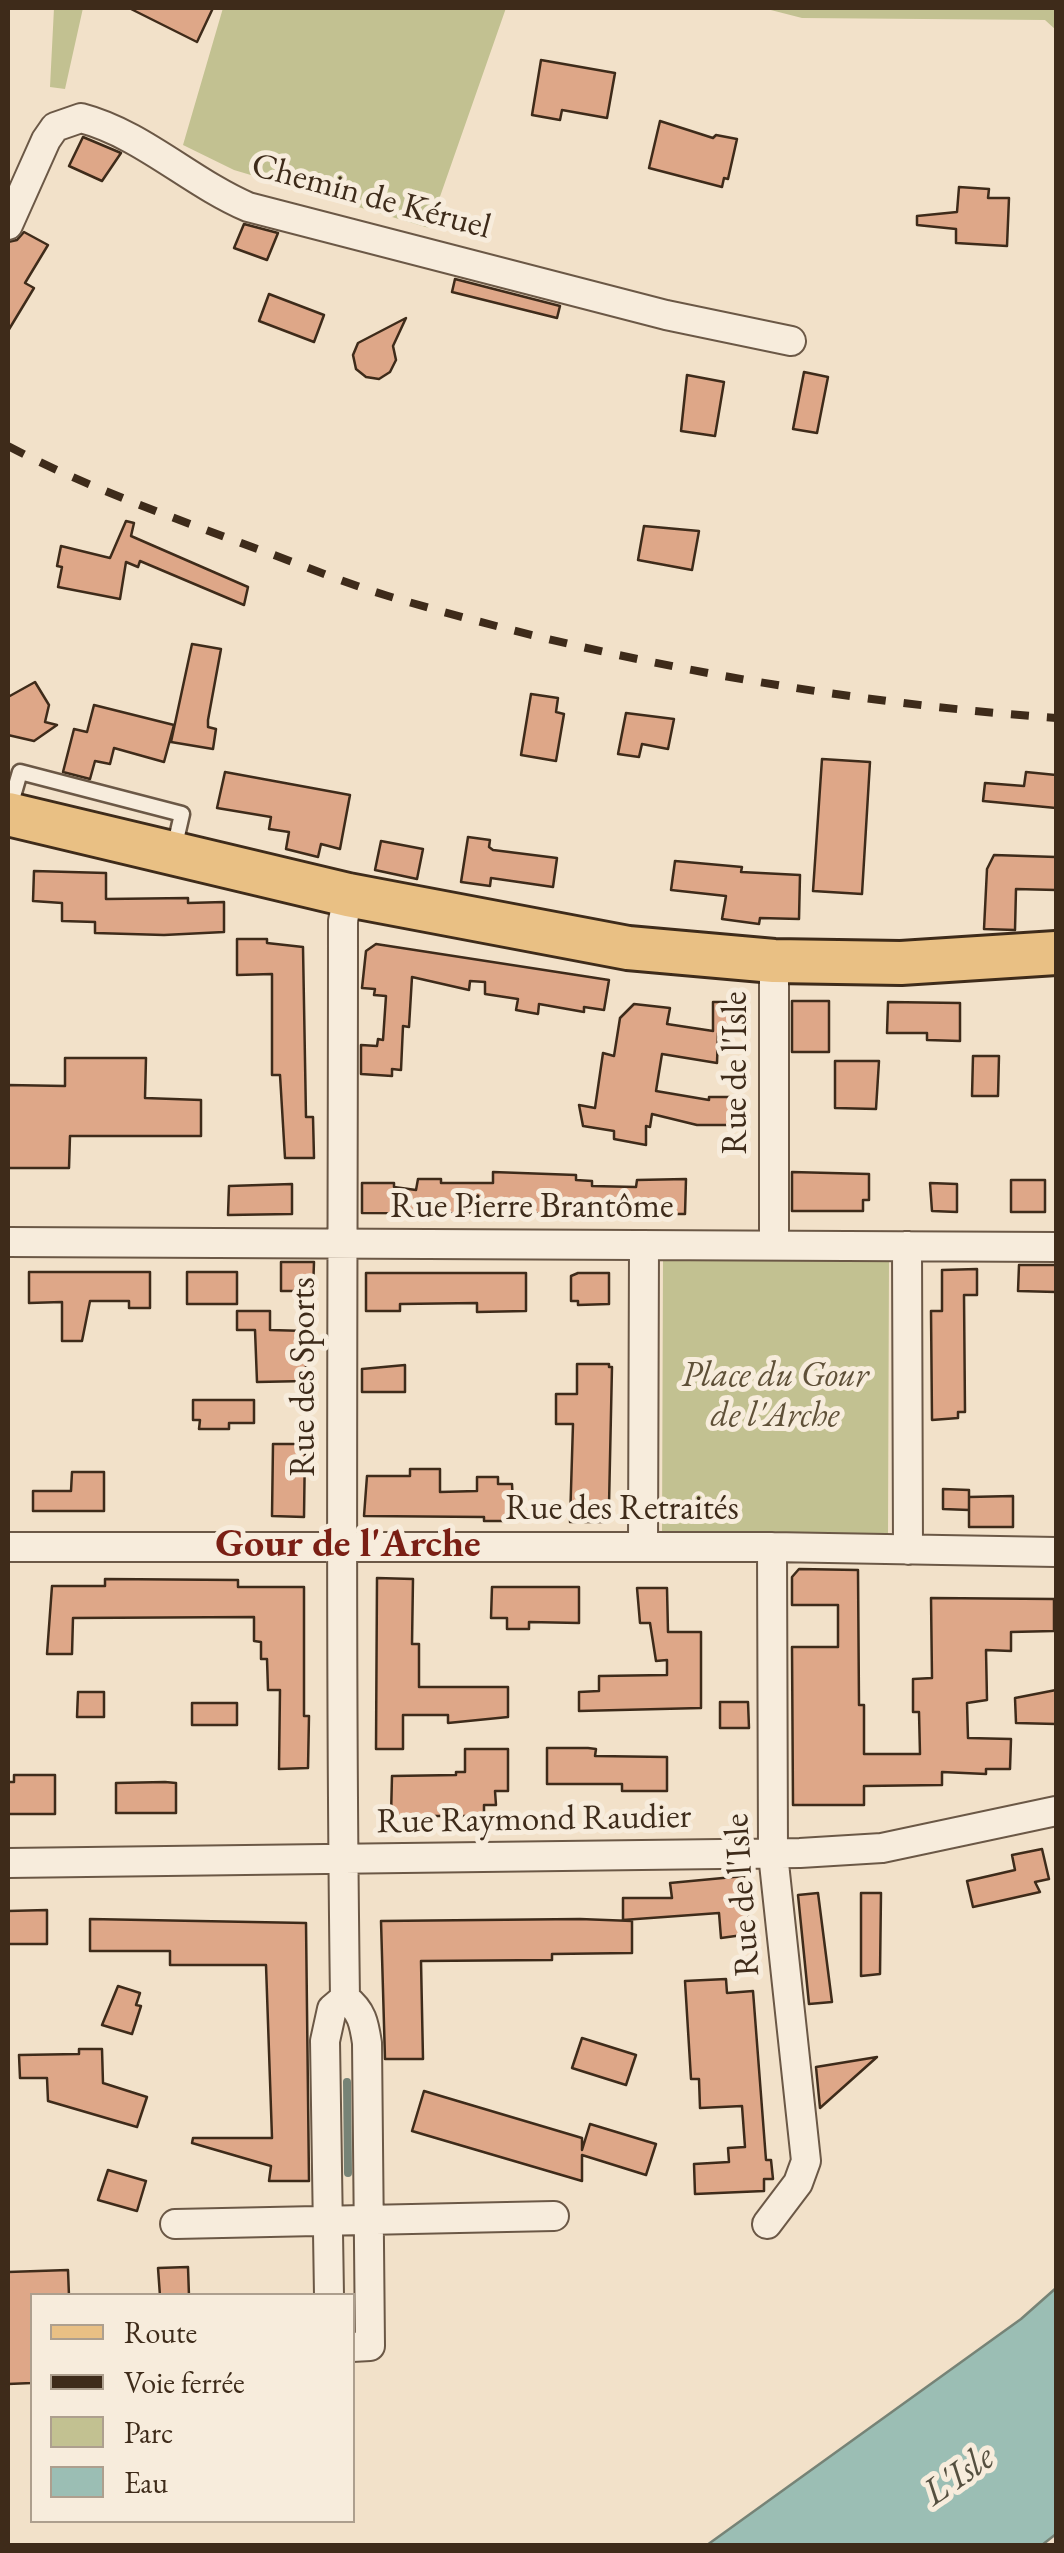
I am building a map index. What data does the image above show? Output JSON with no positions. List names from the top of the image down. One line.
{"streets":{"street":["Chemin de Kéruel","Rue de l'Isle","Rue Pierre Brantôme","Rue des Sports","Rue des Retraités","Rue Raymond Raudier"]},"crossings":[["Rue de l'Isle","Rue Pierre Brantôme"],["Rue de l'Isle","Rue des Retraités"],["Rue de l'Isle","Rue Raymond Raudier"],["Rue Pierre Brantôme","Rue des Sports"],["Rue des Sports","Rue des Retraités"],["Rue des Sports","Rue Raymond Raudier"]],"districts":["Gour de l'Arche"],"water":["L'Isle"],"parks":["Place du Gour de l'Arche"],"legend":["Route","Voie ferrée","Parc","Eau"]}
